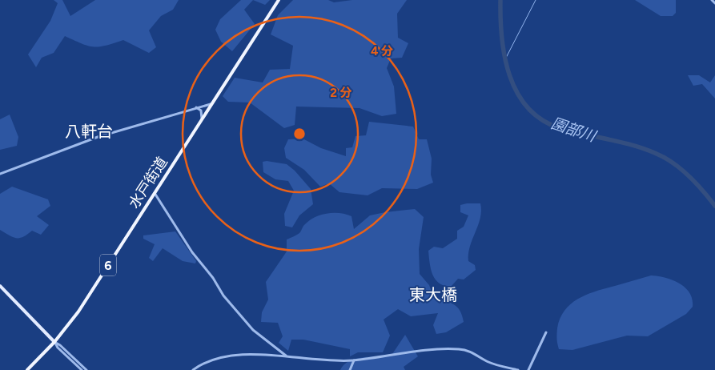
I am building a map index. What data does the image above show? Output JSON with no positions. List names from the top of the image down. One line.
{"streets":{"highway":["水戸街道","6"]},"districts":["八軒台","東大橋"],"water":["園部川"],"rings":["4 分","2 分"]}
